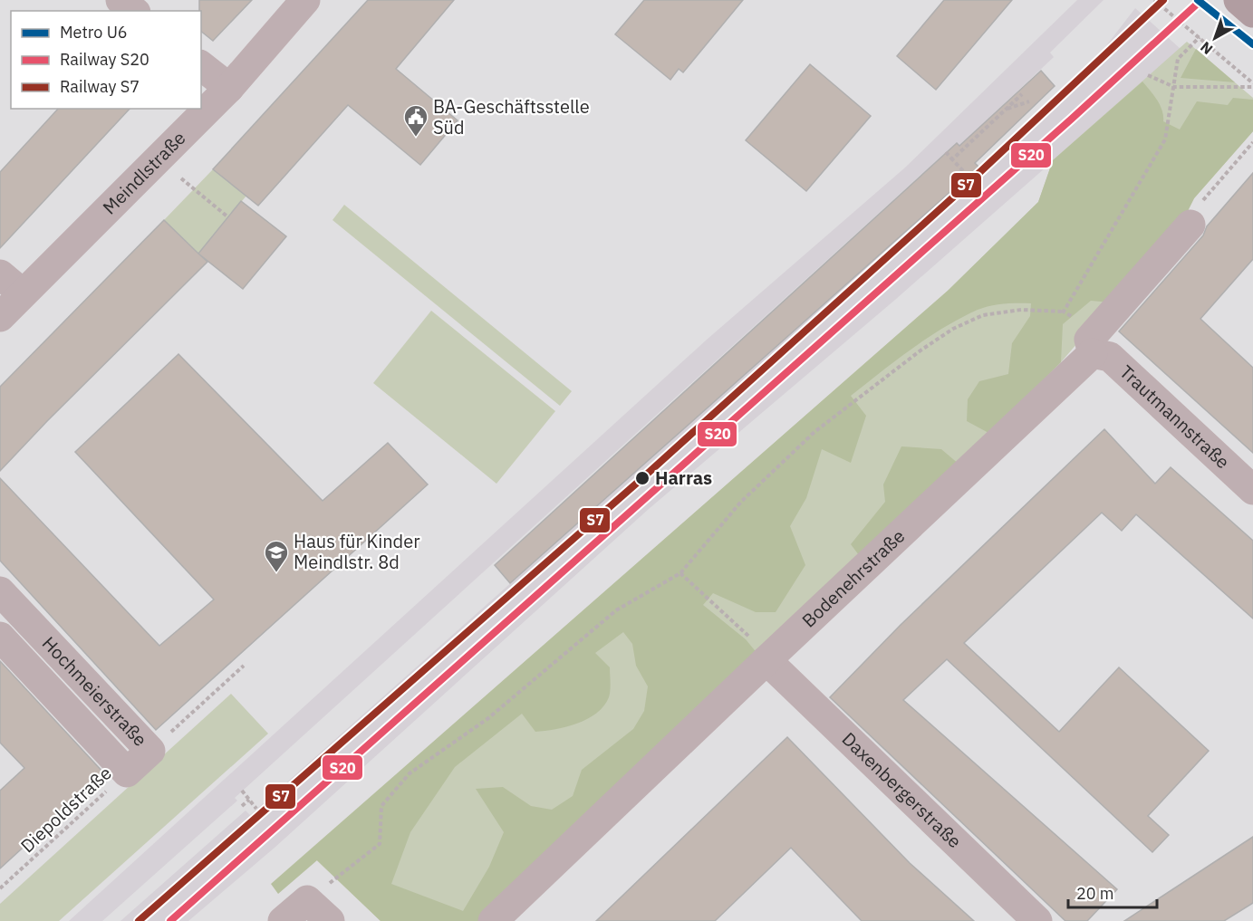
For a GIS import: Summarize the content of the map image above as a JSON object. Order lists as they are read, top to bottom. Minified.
{"streets":{"street":["Meindlstraße","Trautmannstraße","Bodenehrstraße","Hochmeierstraße","Daxenbergerstraße"],"path":["Diepoldstraße"]},"crossings":[["Trautmannstraße","Bodenehrstraße"],["Bodenehrstraße","Daxenbergerstraße"],["Hochmeierstraße","Diepoldstraße"]],"places":{"public building":["BA-Geschäftsstelle Süd"],"other":["Harras"],"school or university":["Haus für Kinder Meindlstr. 8d"]},"lines":["metro line U6","rail line S20","rail line S7"],"legend":["Metro U6","Railway S20","Railway S7"],"scale_bar":"20 m","north":"bottom left"}
